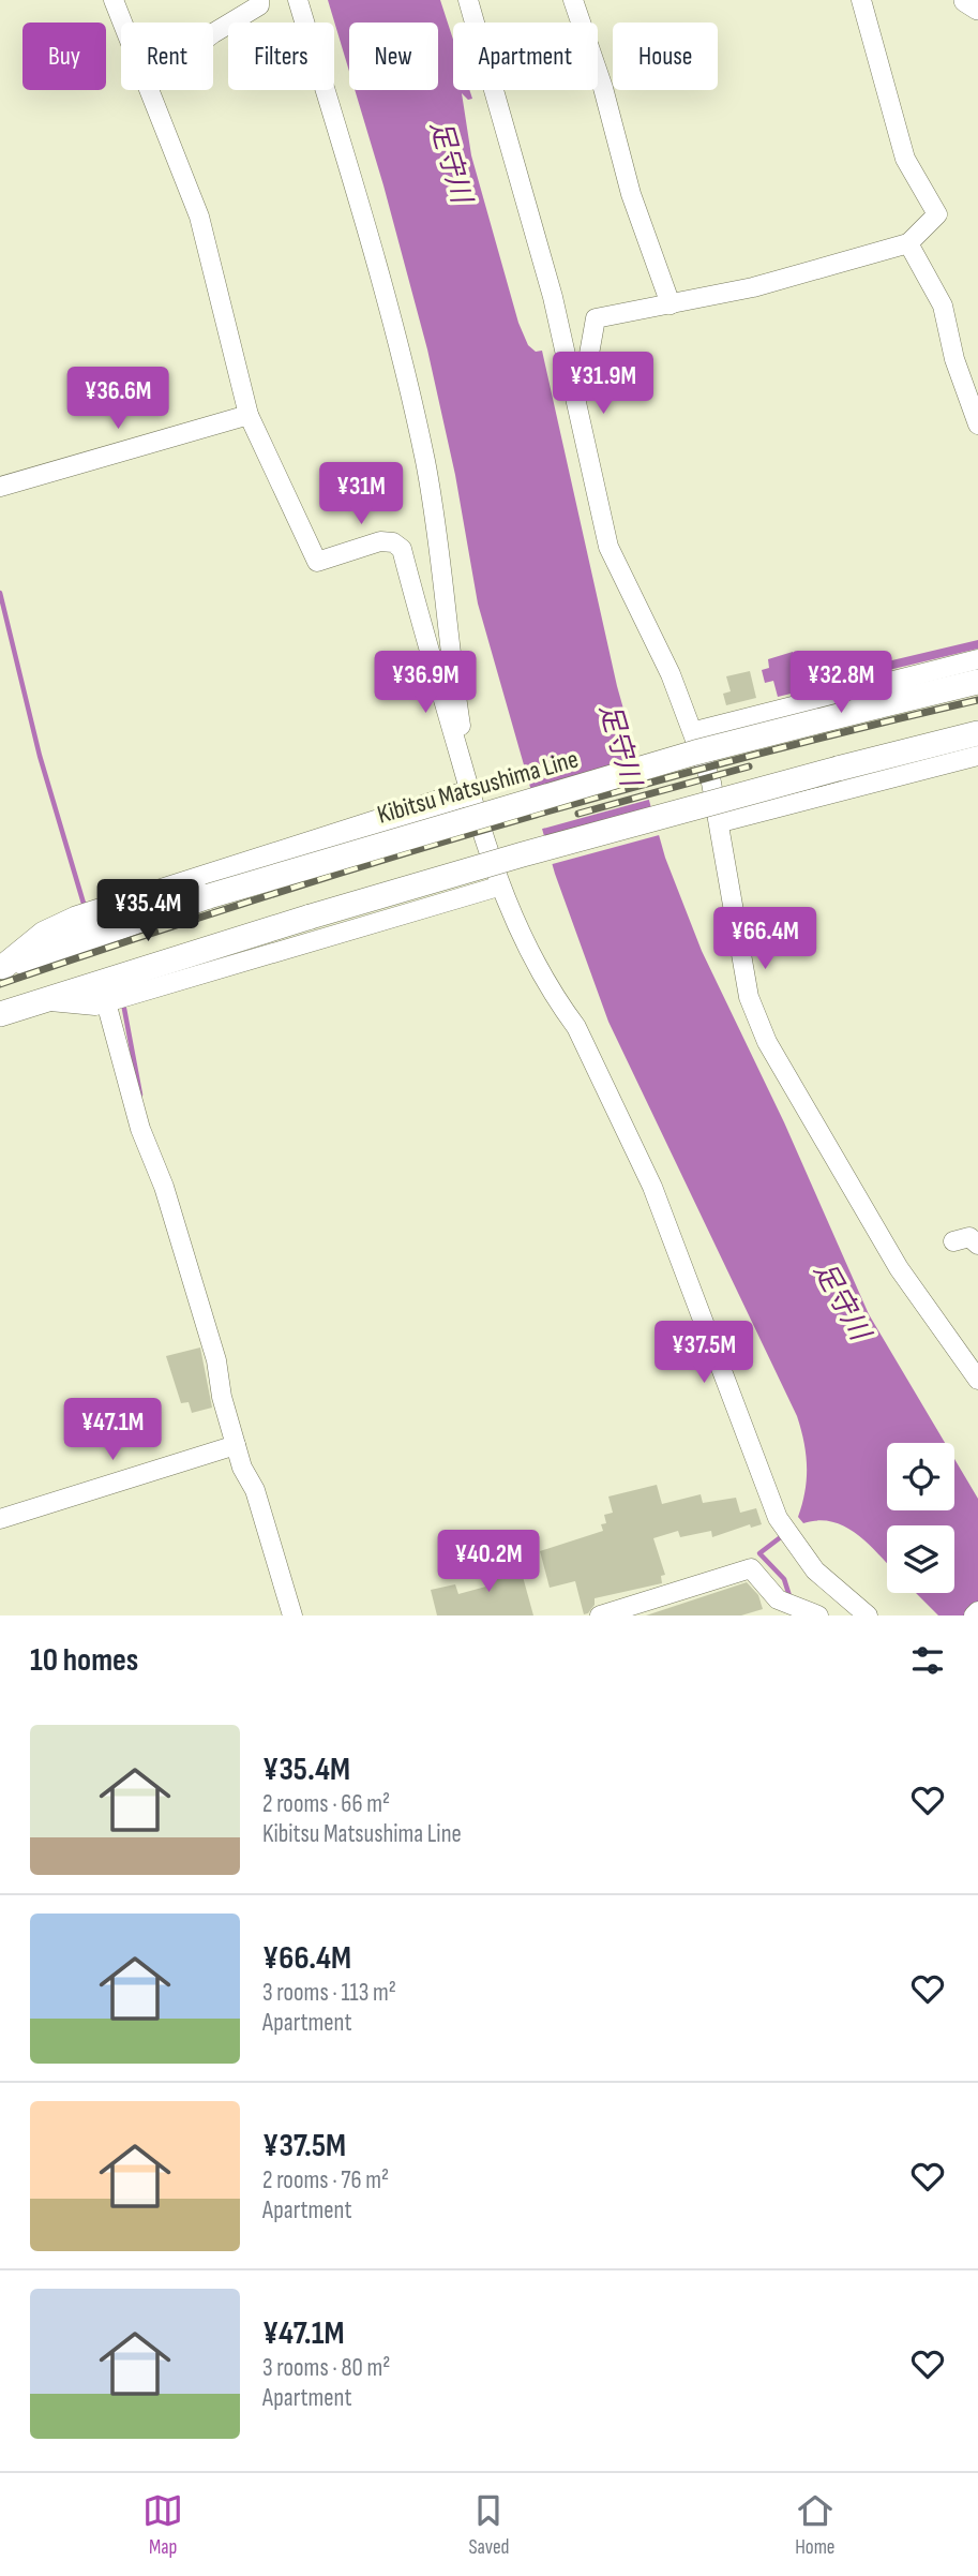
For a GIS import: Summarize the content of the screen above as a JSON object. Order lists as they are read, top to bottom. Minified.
{"streets":{"main road":["Kibitsu Matsushima Line"]},"water":["足守川"],"page":{"chip":["Buy","Rent","Filters","New","Apartment","House"],"price":["¥31.9M","¥36.6M","¥31M","¥36.9M","¥32.8M","¥35.4M","¥66.4M","¥37.5M","¥47.1M","¥40.2M"],"heading":"10 homes","list":[{"name":"¥35.4M","note":"2 rooms · 66 m² · Kibitsu Matsushima Line"},{"name":"¥66.4M","note":"3 rooms · 113 m² · Apartment"},{"name":"¥37.5M","note":"2 rooms · 76 m² · Apartment"},{"name":"¥47.1M","note":"3 rooms · 80 m² · Apartment"}],"tabs":["Map","Saved","Home"]}}
